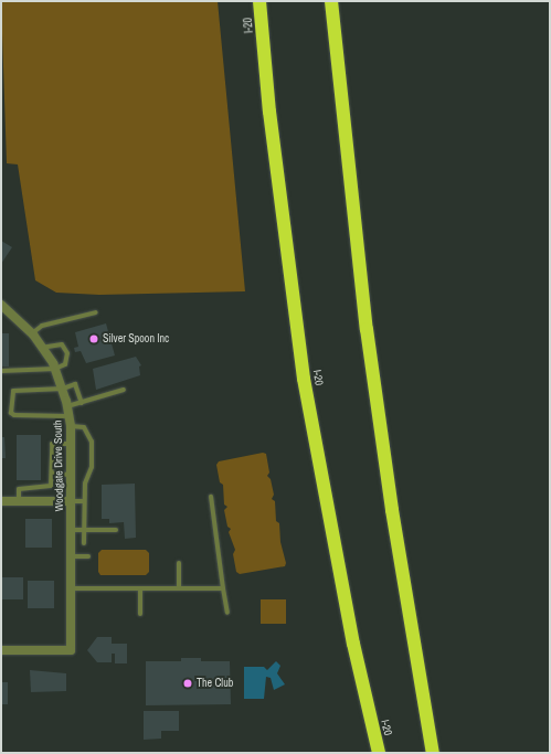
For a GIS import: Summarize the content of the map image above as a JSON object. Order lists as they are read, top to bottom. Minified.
{"streets":{"highway":["I-20"],"street":["Woodgate Drive South"]},"places":["Silver Spoon Inc","The Club"]}
